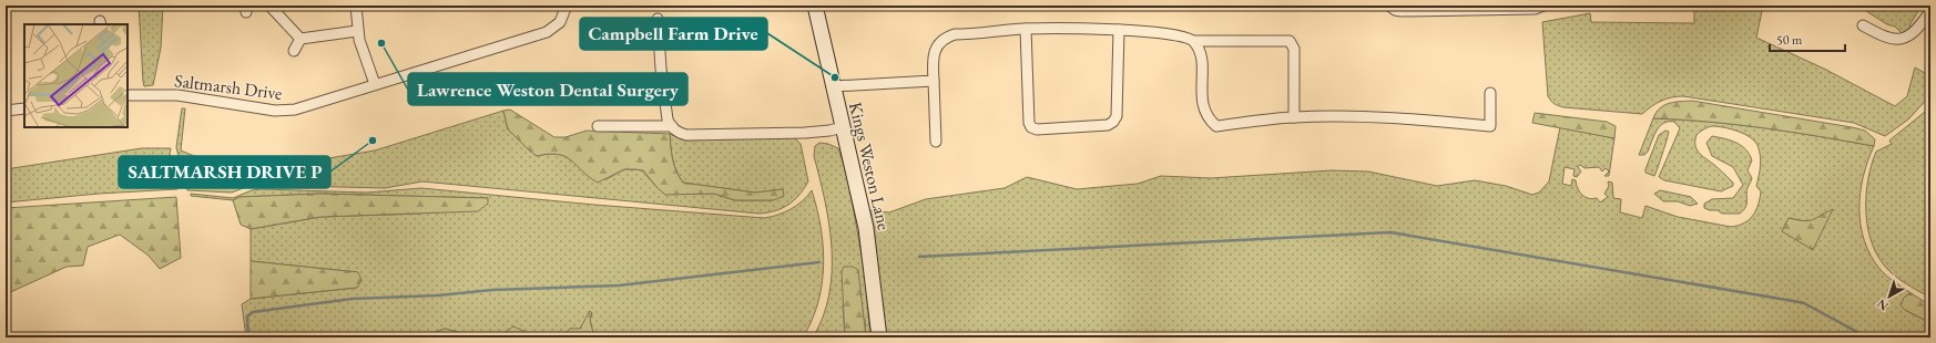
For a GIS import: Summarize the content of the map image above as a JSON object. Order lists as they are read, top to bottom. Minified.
{"streets":{"street":["Saltmarsh Drive","Kings Weston Lane"]},"places":["Lawrence Weston Dental Surgery","Campbell Farm Drive","SALTMARSH DRIVE P"],"scale_bar":"50 m","north":"bottom left"}
